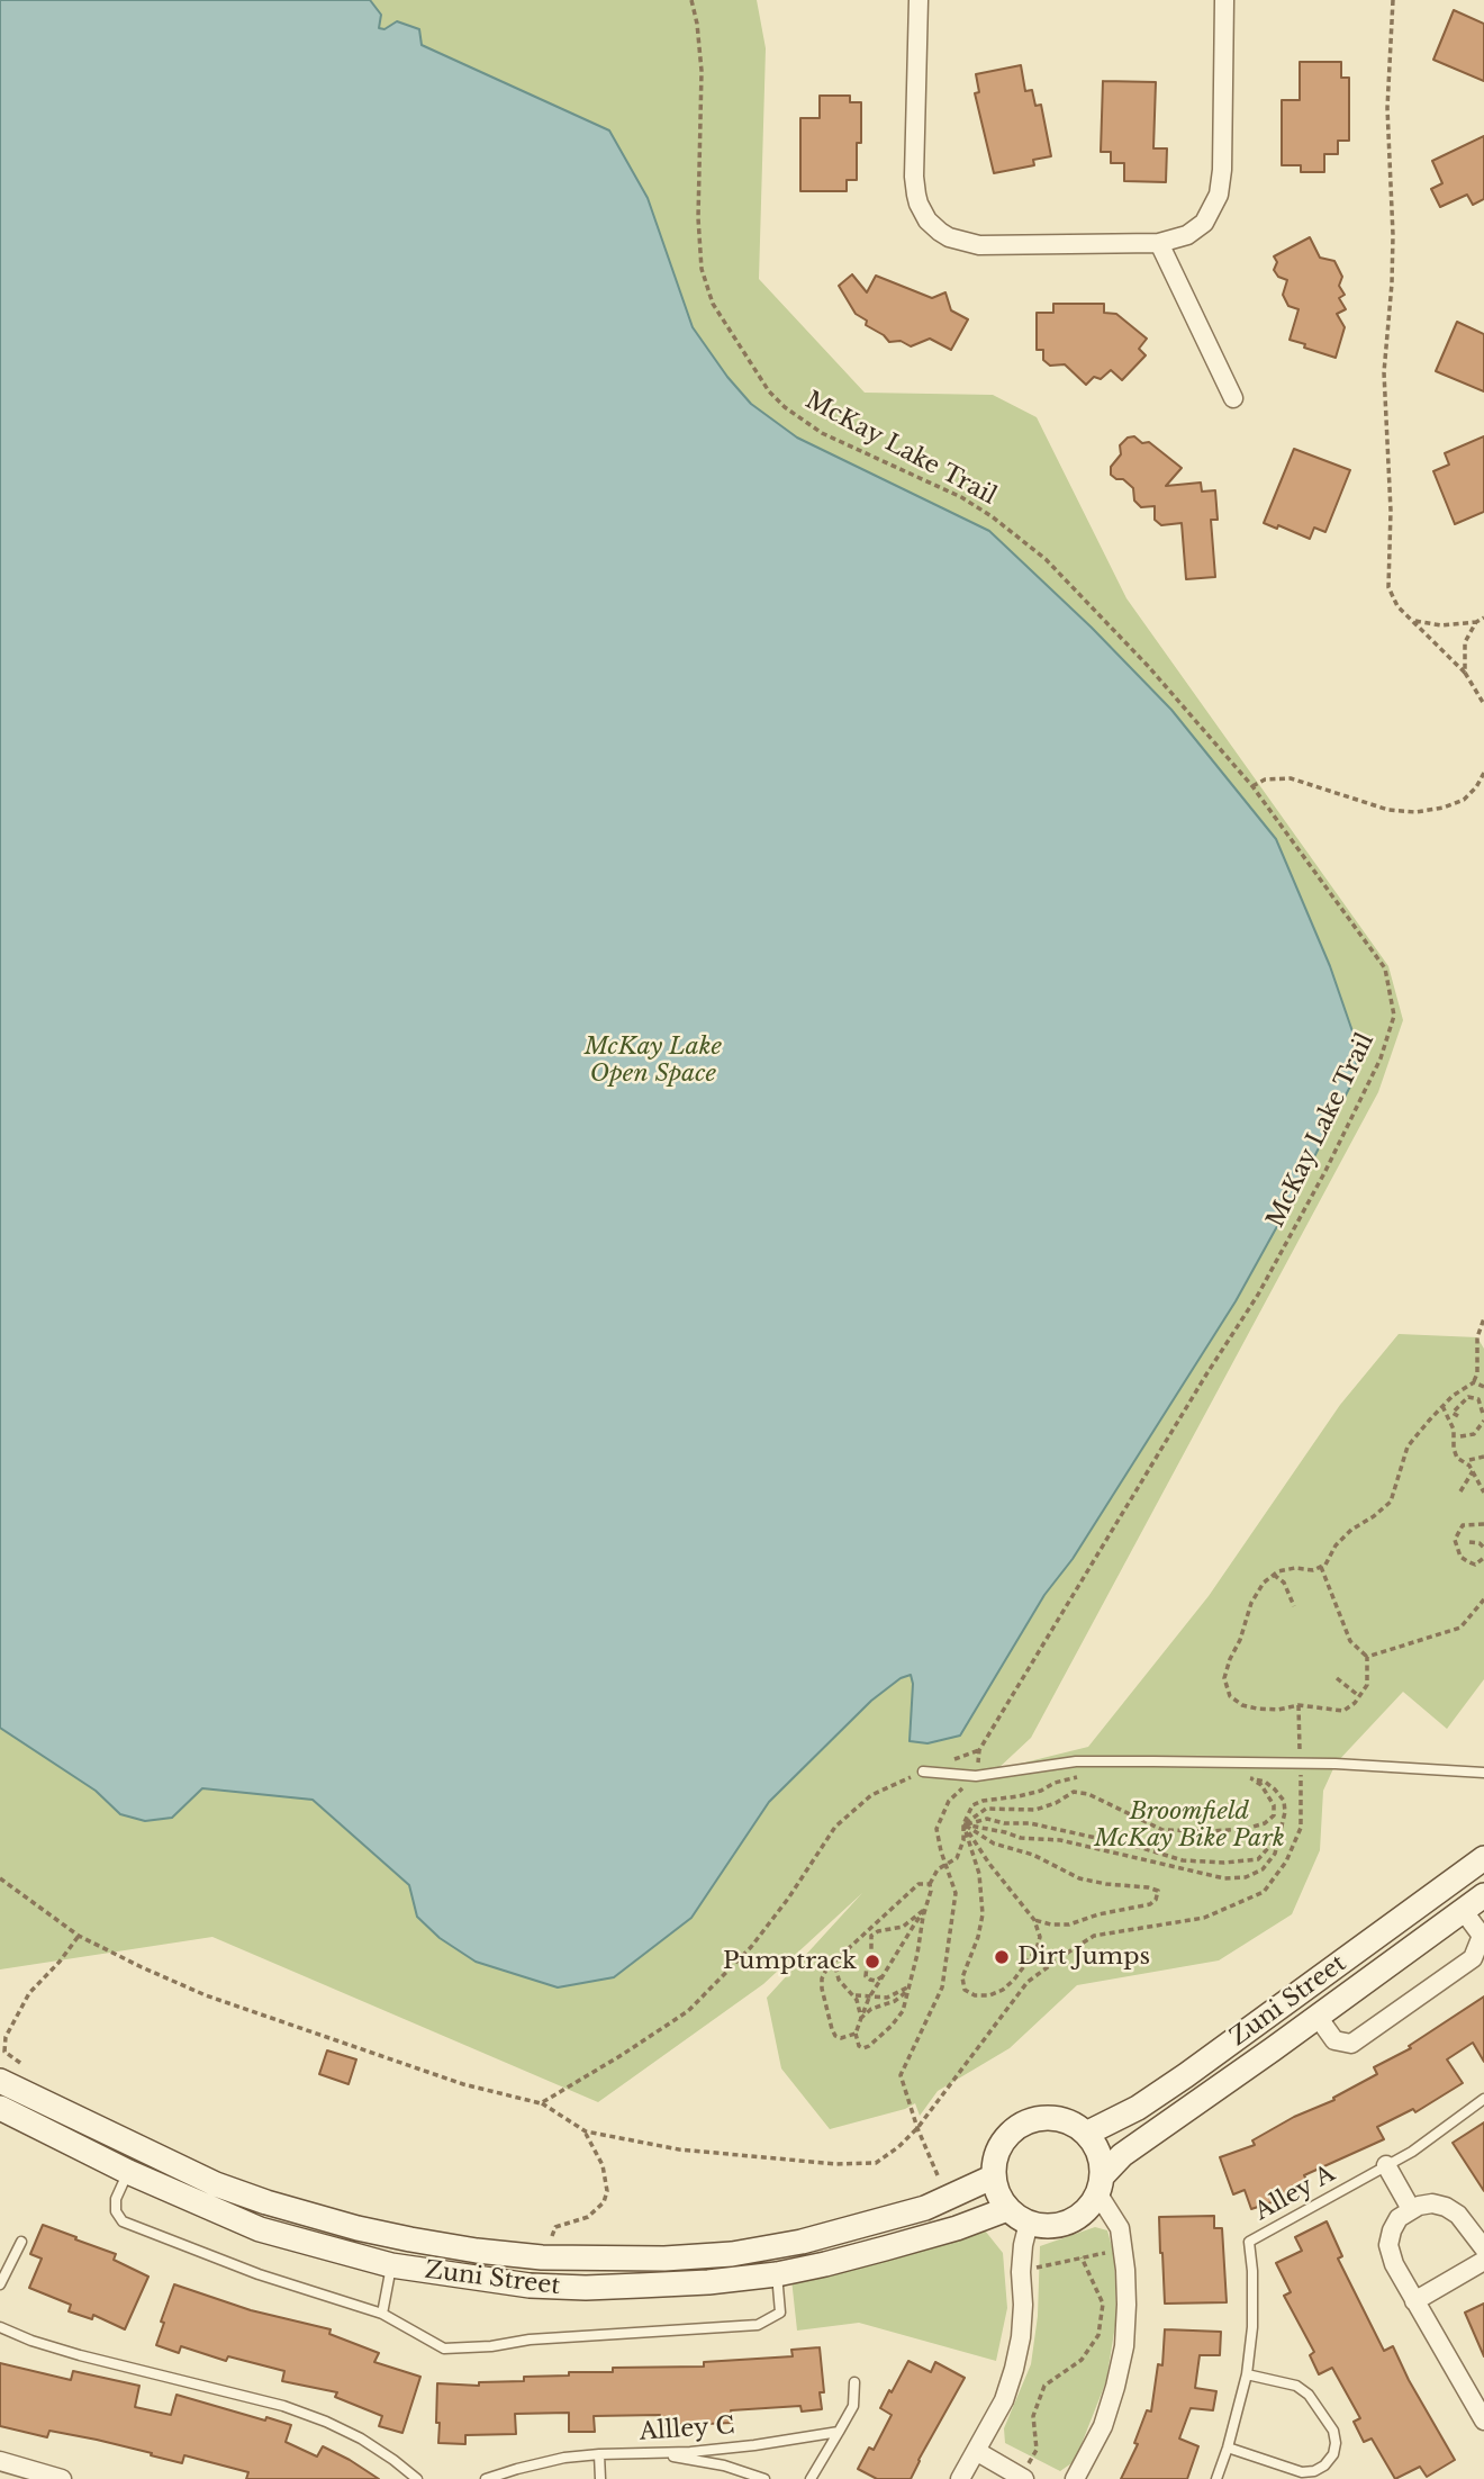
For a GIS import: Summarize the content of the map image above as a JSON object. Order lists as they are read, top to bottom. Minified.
{"streets":{"main road":["Zuni Street"],"lane":["Alley A","Allley C"],"path":["McKay Lake Trail"]},"parks":["McKay Lake Open Space","Broomfield McKay Bike Park"],"places":["Dirt Jumps","Pumptrack"]}
